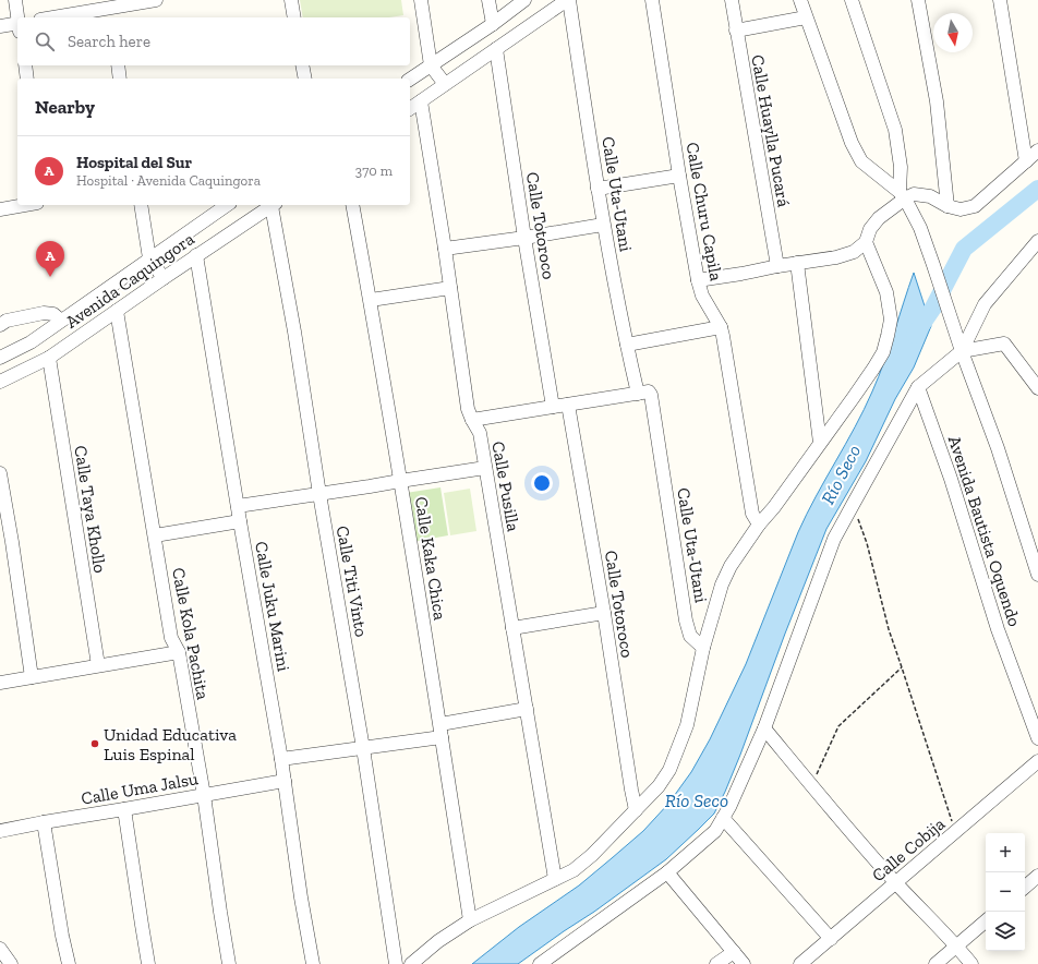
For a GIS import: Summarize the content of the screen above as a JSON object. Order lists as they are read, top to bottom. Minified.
{"streets":{"street":["Calle Huaylla Pucará","Calle Uta-Utani","Calle Churu Capila","Calle Totoroco","Avenida Caquingora","Calle Pusilla","Calle Taya Khollo","Avenida Bautista Oquendo","Calle Kaka Chica","Calle Titi Vinto","Calle Juku Marini","Calle Kola Pachita","Calle Uma Jalsu","Calle Cobija"]},"crossings":[["Avenida Caquingora","Calle Taya Khollo"],["Avenida Caquingora","Calle Juku Marini"],["Avenida Caquingora","Calle Kola Pachita"],["Calle Juku Marini","Calle Uma Jalsu"],["Calle Kola Pachita","Calle Uma Jalsu"]],"water":["Río Seco"],"places":["Unidad Educativa Luis Espinal"],"north":"bottom","page":{"search":"Search here","heading":"Nearby","list":[{"mark":"A","name":"Hospital del Sur","note":"Hospital · Avenida Caquingora","value":"370 m"}],"pins":"A","map_buttons":["+","−"]}}
